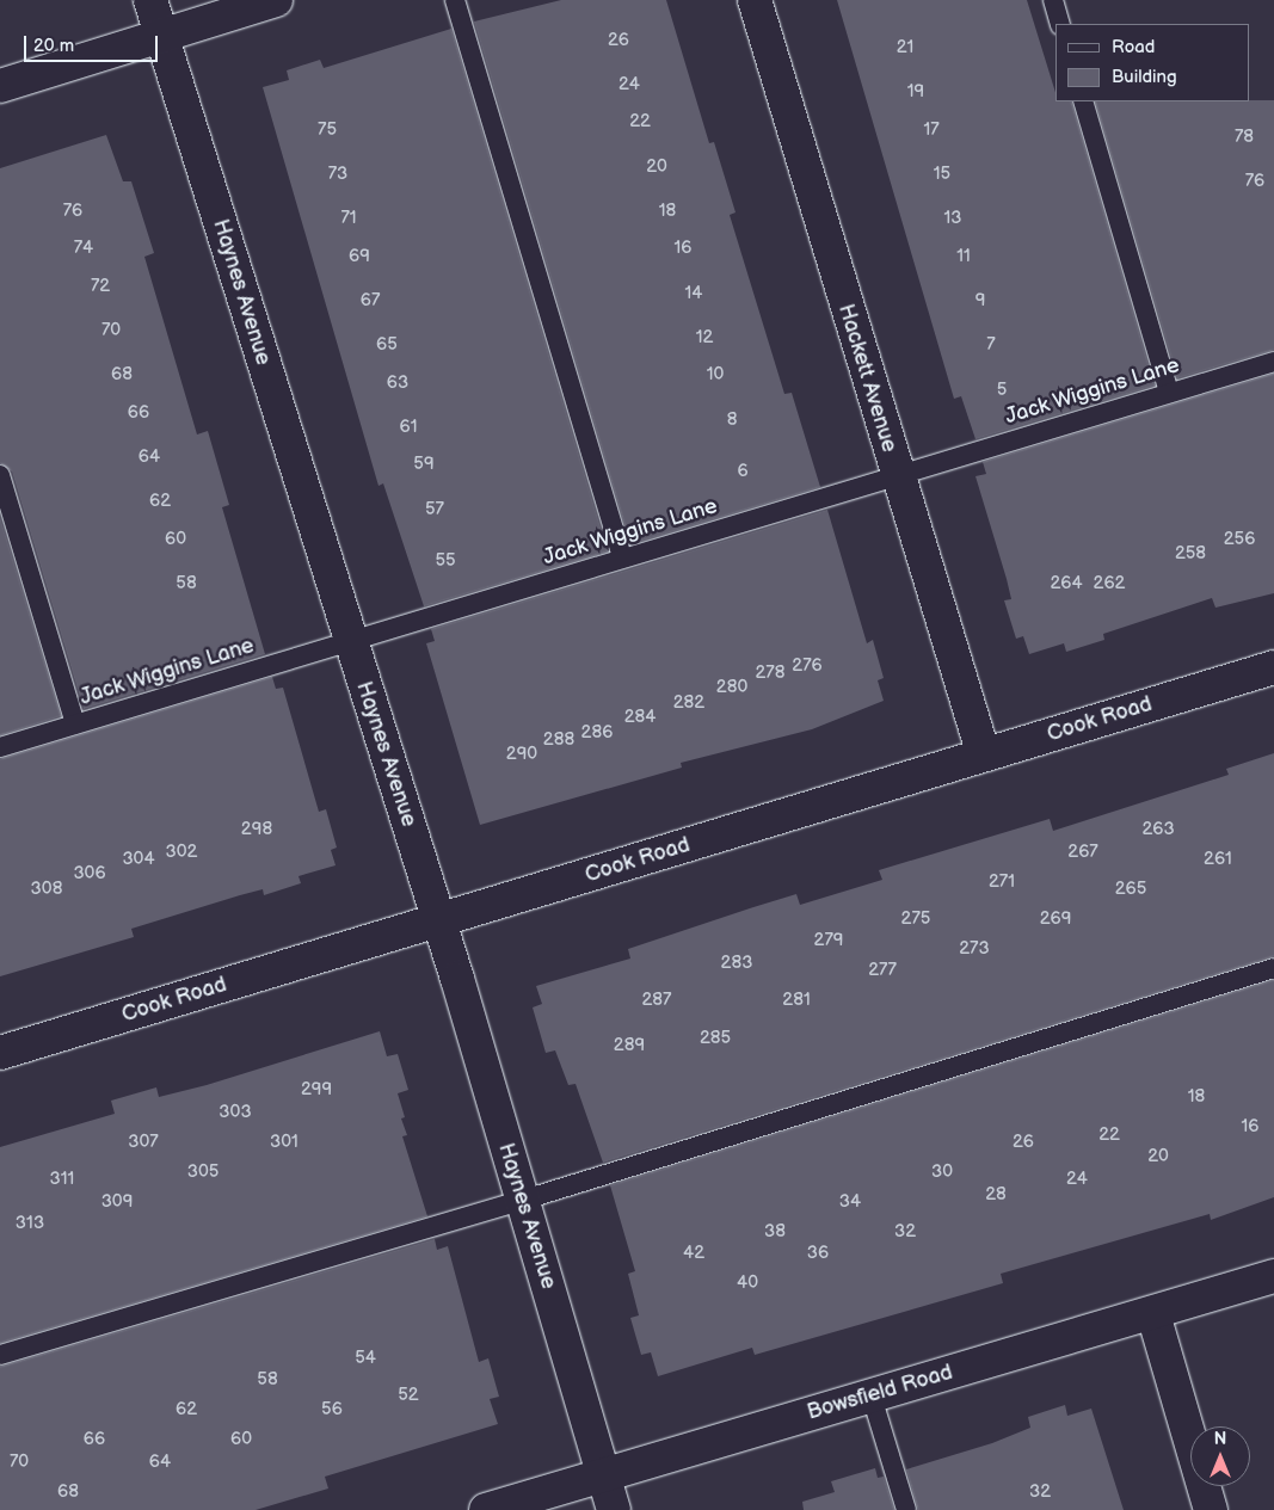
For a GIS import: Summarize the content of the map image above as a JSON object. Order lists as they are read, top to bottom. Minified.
{"streets":{"street":["Haynes Avenue","Hackett Avenue","Cook Road","Bowsfield Road"],"lane":["Jack Wiggins Lane"]},"crossings":[["Haynes Avenue","Jack Wiggins Lane"],["Haynes Avenue","Cook Road"],["Haynes Avenue","Bowsfield Road"],["Hackett Avenue","Jack Wiggins Lane"],["Hackett Avenue","Cook Road"]],"house_numbers":["26","21","24","19","22","75","17","78","20","73","15","76","76","18","71","13","74","16","69","11","72","14","67","9","70","12","65","7","68","10","63","5","66","8","61","64","59","6","62","57","60","256","258","55","58","264","262","276","278","280","282","284","286","288","290","298","263","302","267","304","261","306","271","308","265","275","269","279","273","283","277","287","281","285","289","299","18","303","16","22","307","301","26","20","305","30","311","24","28","309","34","313","38","32","42","36","40","54","58","52","62","56","66","60","70","64","68","32"],"legend":["Road","Building"],"scale_bar":"20 m","north":"top"}
